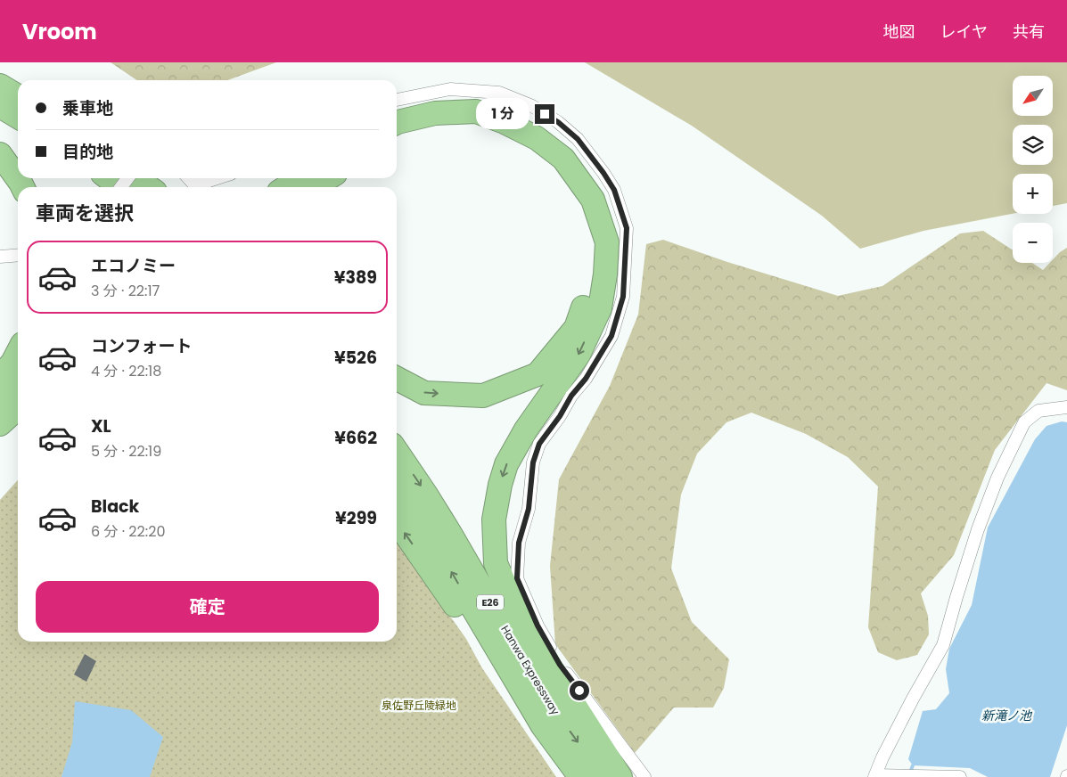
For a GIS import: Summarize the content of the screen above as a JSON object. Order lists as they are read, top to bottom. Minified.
{"streets":{"highway":["E26","Hanwa Expressway"]},"water":["新滝ノ池"],"parks":["泉佐野丘陵緑地"],"north":"bottom left","page":{"header":"Vroom","nav":["地図","レイヤ","共有"],"map_buttons":["+","−"],"banner":["乗車地","目的地"],"bubble":"1 分","heading":"車両を選択","list":[{"name":"エコノミー","note":"3 分 · 22:17","value":"¥389"},{"name":"コンフォート","note":"4 分 · 22:18","value":"¥526"},{"name":"XL","note":"5 分 · 22:19","value":"¥662"},{"name":"Black","note":"6 分 · 22:20","value":"¥299"}],"buttons":"確定"}}
